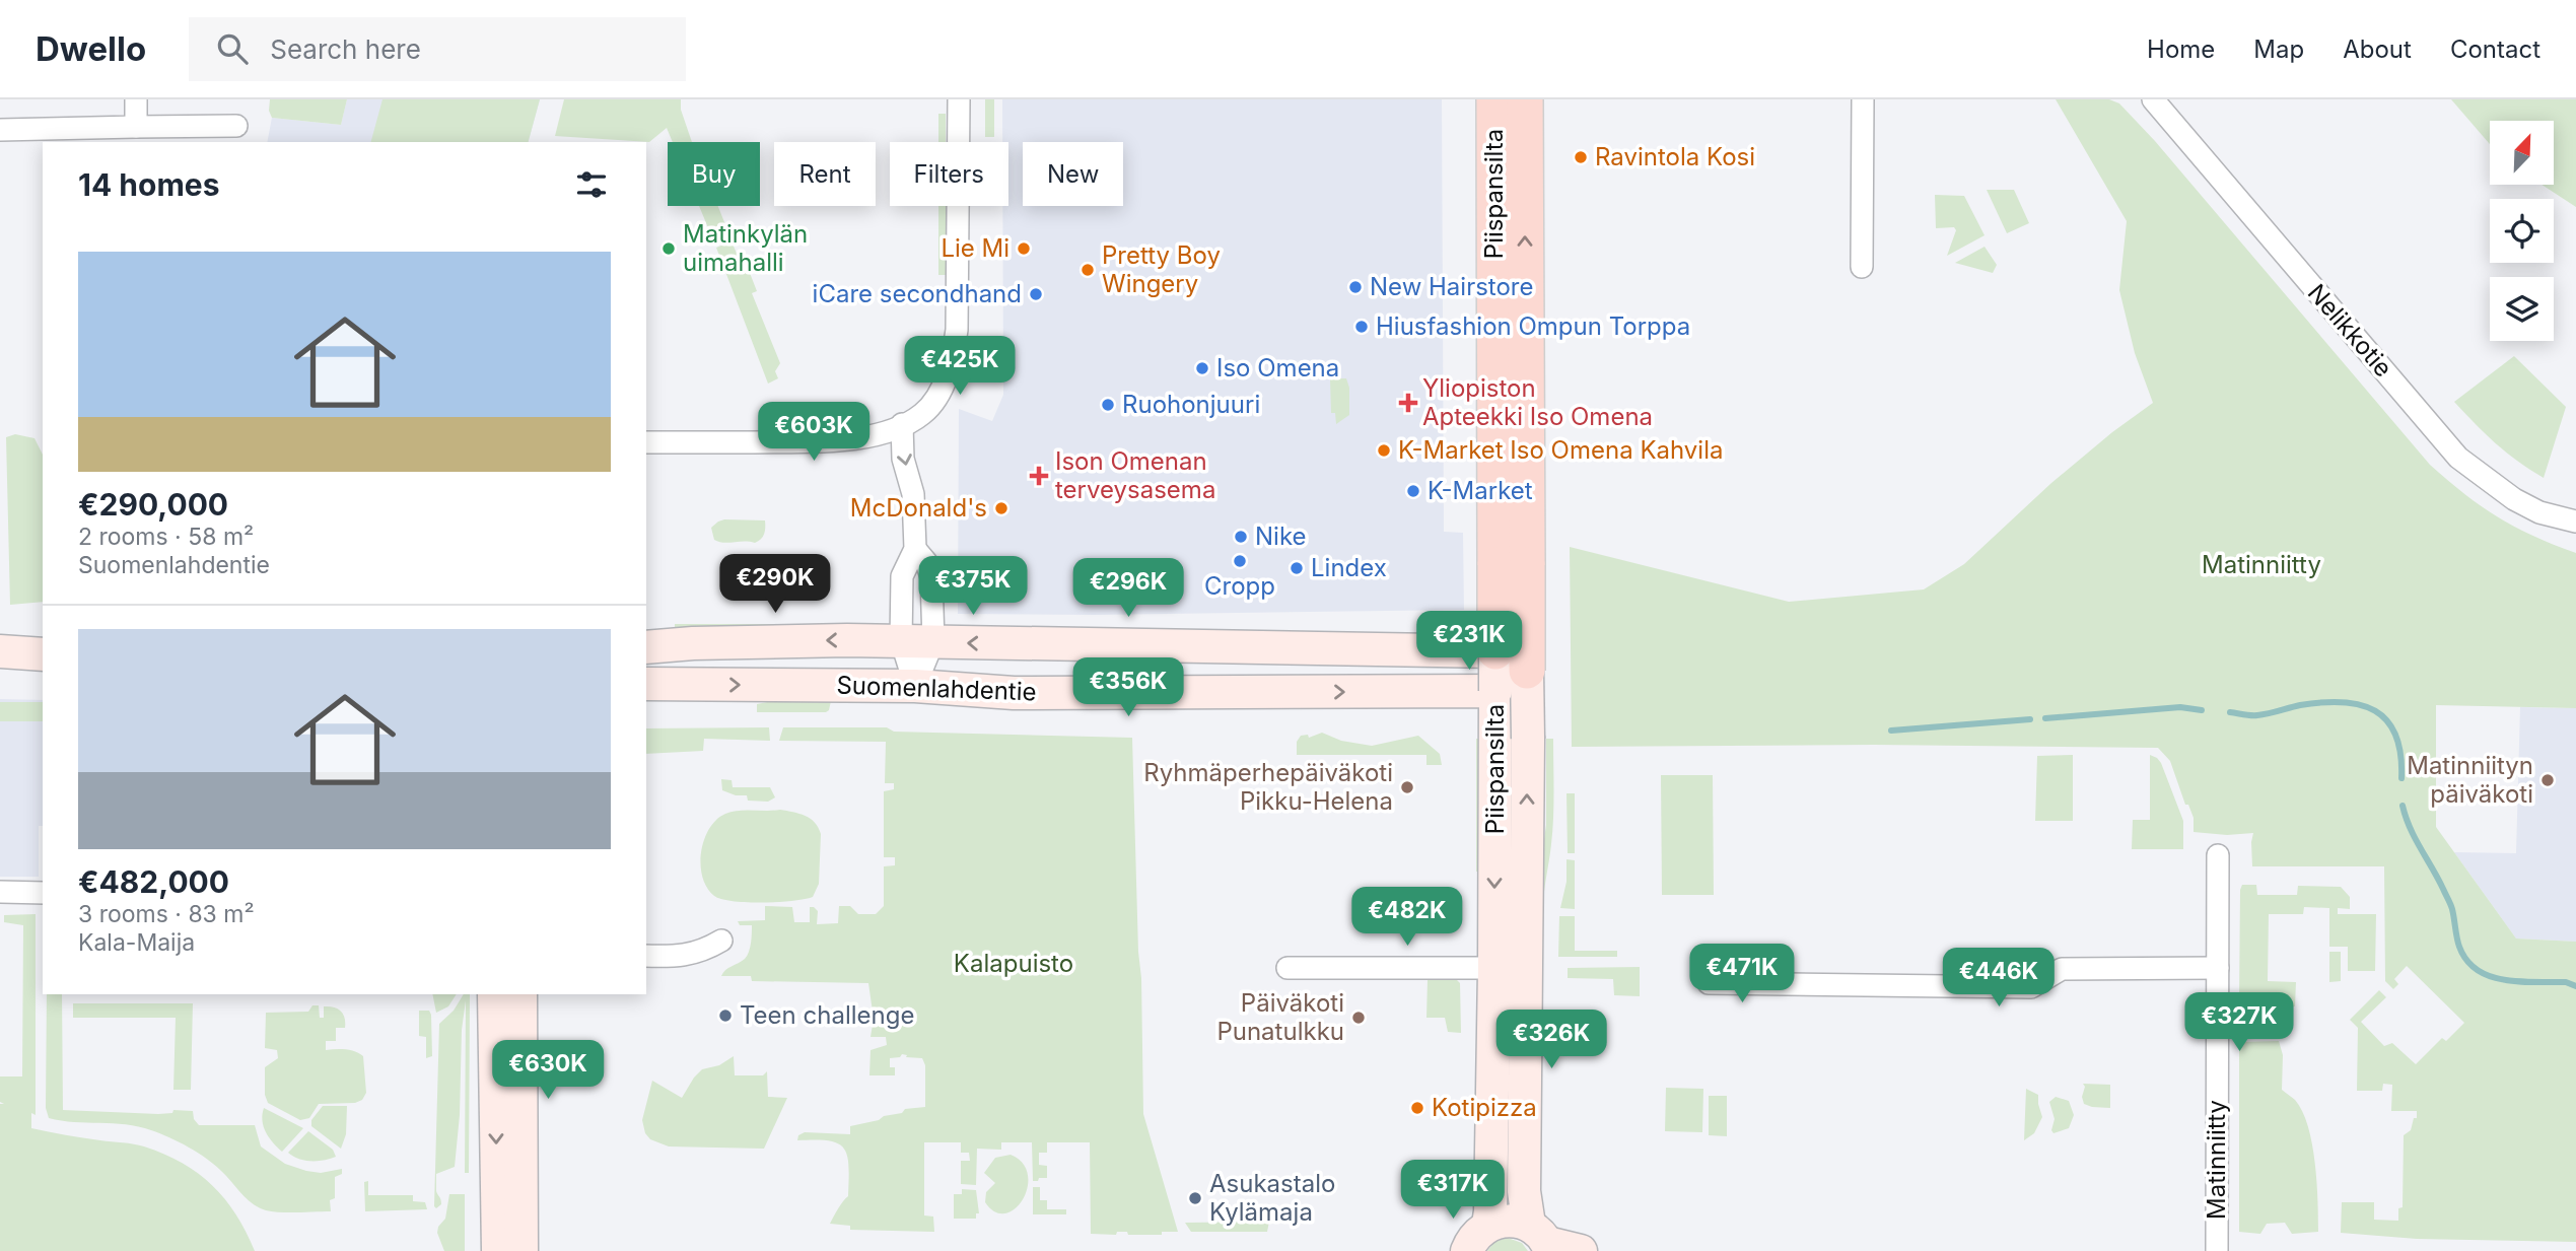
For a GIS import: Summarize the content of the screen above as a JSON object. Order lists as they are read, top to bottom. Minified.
{"streets":{"main road":["Piispansilta","Suomenlahdentie"],"street":["Nelikkotie","Matinniitty"]},"crossings":[["Piispansilta","Suomenlahdentie"]],"parks":["Matinniitty","Kalapuisto"],"places":{"other":["Ravintola Kosi","Matinkylän uimahalli","Lie Mi","Pretty Boy Wingery","New Hairstore","iCare secondhand","Hiusfashion Ompun Torppa","Iso Omena","Ruohonjuuri","K-Market Iso Omena Kahvila","K-Market","McDonald's","Nike","Cropp","Lindex","Matinniityn päiväkoti","Ryhmäperhepäiväkoti Pikku-Helena","Teen challenge","Päiväkoti Punatulkku","Kotipizza","Asukastalo Kylämaja"],"health":["Yliopiston Apteekki Iso Omena","Ison Omenan terveysasema"]},"north":"top right","page":{"header":"Dwello","search":"Search here","nav":["Home","Map","About","Contact"],"chip":["Buy","Rent","Filters","New"],"heading":"14 homes","list":[{"name":"€290,000","note":"2 rooms · 58 m² · Suomenlahdentie"},{"name":"€482,000","note":"3 rooms · 83 m² · Kala-Maija"}],"price":["€425K","€603K","€290K","€375K","€296K","€231K","€356K","€482K","€471K","€446K","€327K","€326K","€630K","€317K"]}}
